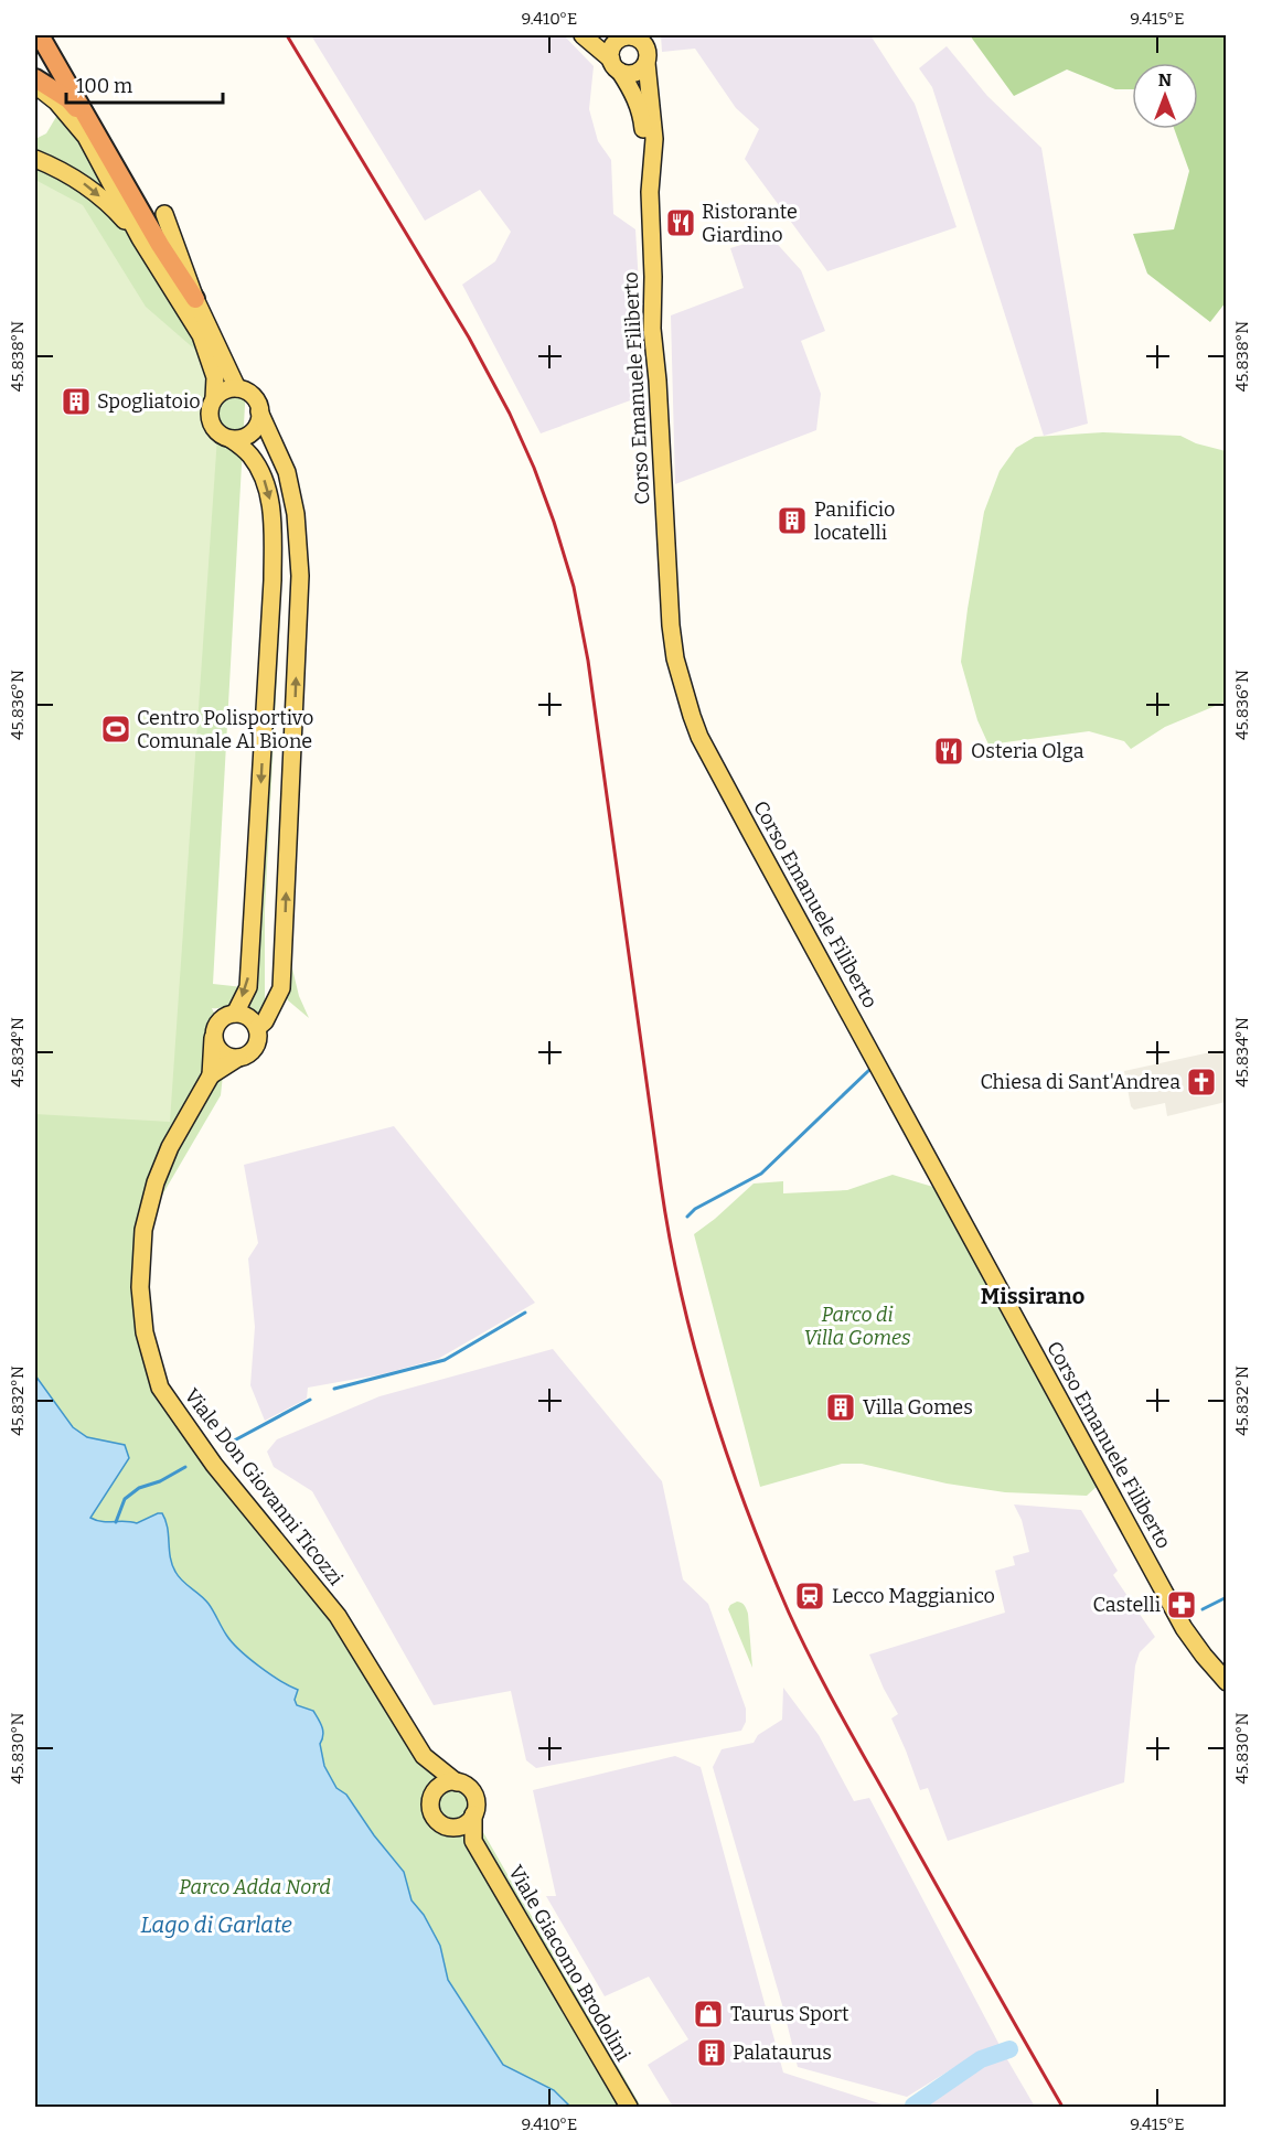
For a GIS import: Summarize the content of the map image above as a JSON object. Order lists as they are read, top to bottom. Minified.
{"streets":{"main road":["Corso Emanuele Filiberto","Viale Don Giovanni Ticozzi","Viale Giacomo Brodolini"]},"districts":["Missirano"],"water":["Lago di Garlate"],"parks":["Parco di Villa Gomes","Parco Adda Nord"],"places":{"restaurant":["Ristorante Giardino","Osteria Olga"],"building":["Spogliatoio","Panificio locatelli","Villa Gomes","Palataurus"],"sports":["Centro Polisportivo Comunale Al Bione"],"church":["Chiesa di Sant'Andrea"],"station":["Lecco Maggianico"],"pharmacy":["Castelli"],"shop":["Taurus Sport"]},"scale_bar":"100 m","north":"top","coordinates":["9.410°E","9.415°E","45.838°N","45.836°N","45.834°N","45.832°N","45.830°N"]}
